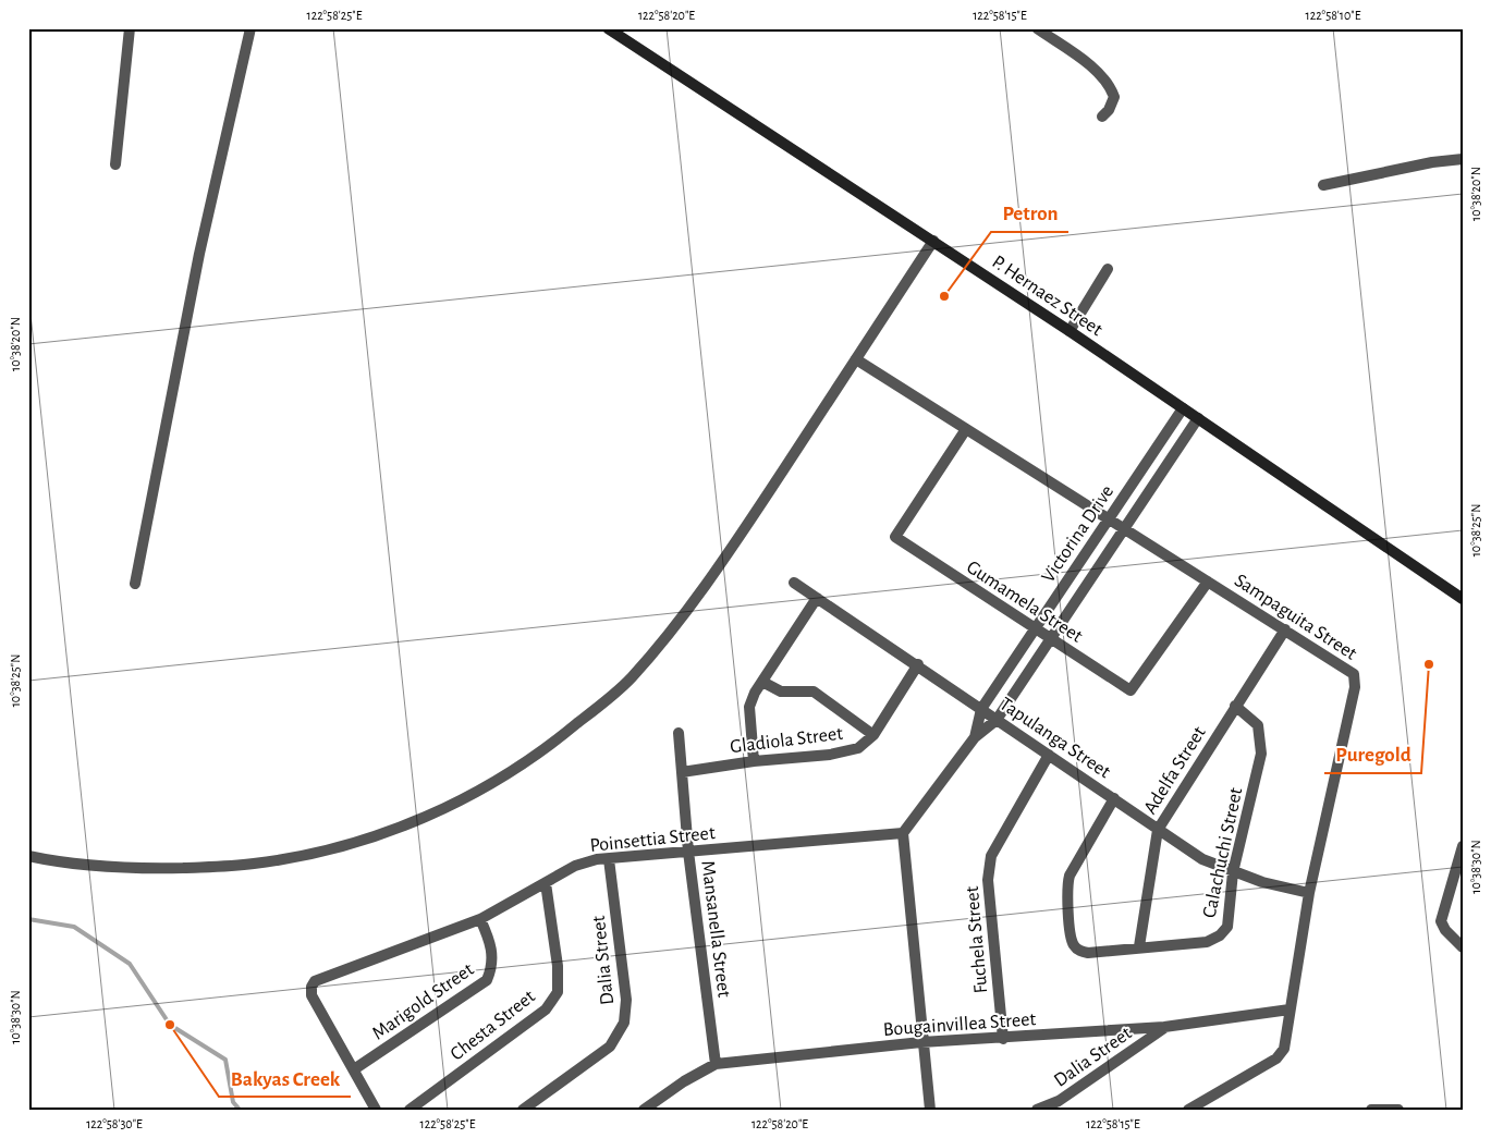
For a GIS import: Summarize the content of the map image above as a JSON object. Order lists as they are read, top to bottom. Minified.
{"streets":{"main road":["P. Hernaez Street"],"street":["Victorina Drive","Gumamela Street","Sampaguita Street","Tapulanga Street","Gladiola Street","Adelfa Street","Poinsettia Street","Calachuchi Street","Mansanella Street","Fuchela Street","Dalia Street","Marigold Street","Bougainvillea Street","Chesta Street"]},"crossings":[["P. Hernaez Street","Victorina Drive"],["Victorina Drive","Gumamela Street"],["Victorina Drive","Sampaguita Street"],["Victorina Drive","Tapulanga Street"],["Victorina Drive","Poinsettia Street"],["Gumamela Street","Sampaguita Street"],["Sampaguita Street","Tapulanga Street"],["Sampaguita Street","Adelfa Street"],["Sampaguita Street","Bougainvillea Street"],["Tapulanga Street","Gladiola Street"],["Tapulanga Street","Adelfa Street"],["Tapulanga Street","Calachuchi Street"],["Tapulanga Street","Fuchela Street"],["Gladiola Street","Mansanella Street"],["Adelfa Street","Calachuchi Street"],["Poinsettia Street","Mansanella Street"],["Poinsettia Street","Dalia Street"],["Poinsettia Street","Marigold Street"],["Poinsettia Street","Chesta Street"],["Mansanella Street","Bougainvillea Street"],["Fuchela Street","Bougainvillea Street"],["Dalia Street","Bougainvillea Street"]],"places":["Petron","Puregold","Bakyas Creek"],"coordinates":["122°58'25\"E","122°58'20\"E","122°58'15\"E","122°58'10\"E","10°38'20\"N","10°38'25\"N","10°38'30\"N","122°58'30\"E"]}
